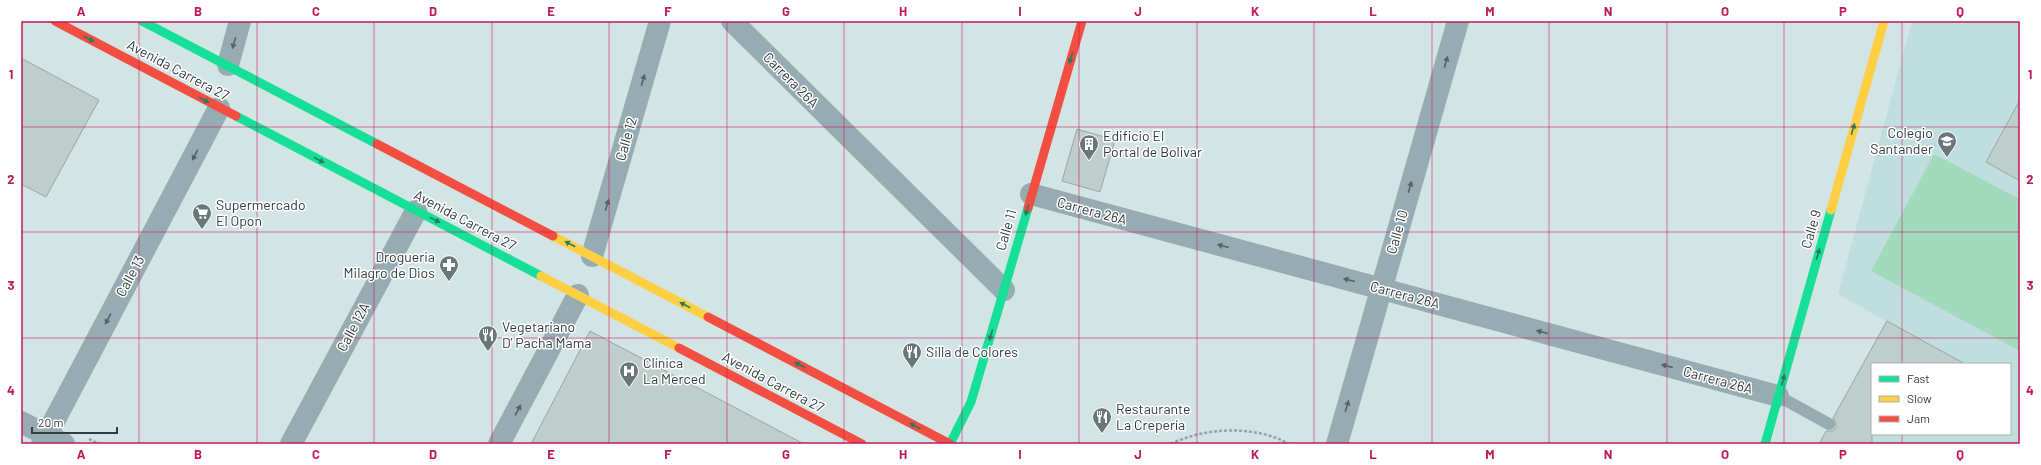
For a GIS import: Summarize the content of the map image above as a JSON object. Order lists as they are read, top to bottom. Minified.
{"streets":{"main road":["Avenida Carrera 27","Calle 9","Calle 11"],"street":["Carrera 26A","Calle 12","Calle 10","Calle 13","Calle 12A"]},"crossings":[["Avenida Carrera 27","Calle 12"],["Avenida Carrera 27","Calle 11"],["Avenida Carrera 27","Calle 13"],["Avenida Carrera 27","Calle 12A"],["Carrera 26A","Calle 9"],["Carrera 26A","Calle 11"],["Carrera 26A","Calle 10"]],"one_way":["Carrera 26A","Calle 12","Calle 9","Calle 11","Calle 10","Calle 13"],"places":{"school or university":["Colegio Santander"],"building":["Edificio El Portal de Bolivar"],"supermarket":["Supermercado El Opon"],"pharmacy":["Drogueria Milagro de Dios"],"restaurant":["Vegetariano D' Pacha Mama","Silla de Colores","Restaurante La Crepería"],"hospital":["Clínica La Merced"]},"legend":["Fast","Slow","Jam"],"scale_bar":"20 m","grid":{"columns":["A","B","C","D","E","F","G","H","I","J","K","L","M","N","O","P","Q"],"rows":["1","2","3","4"]}}
